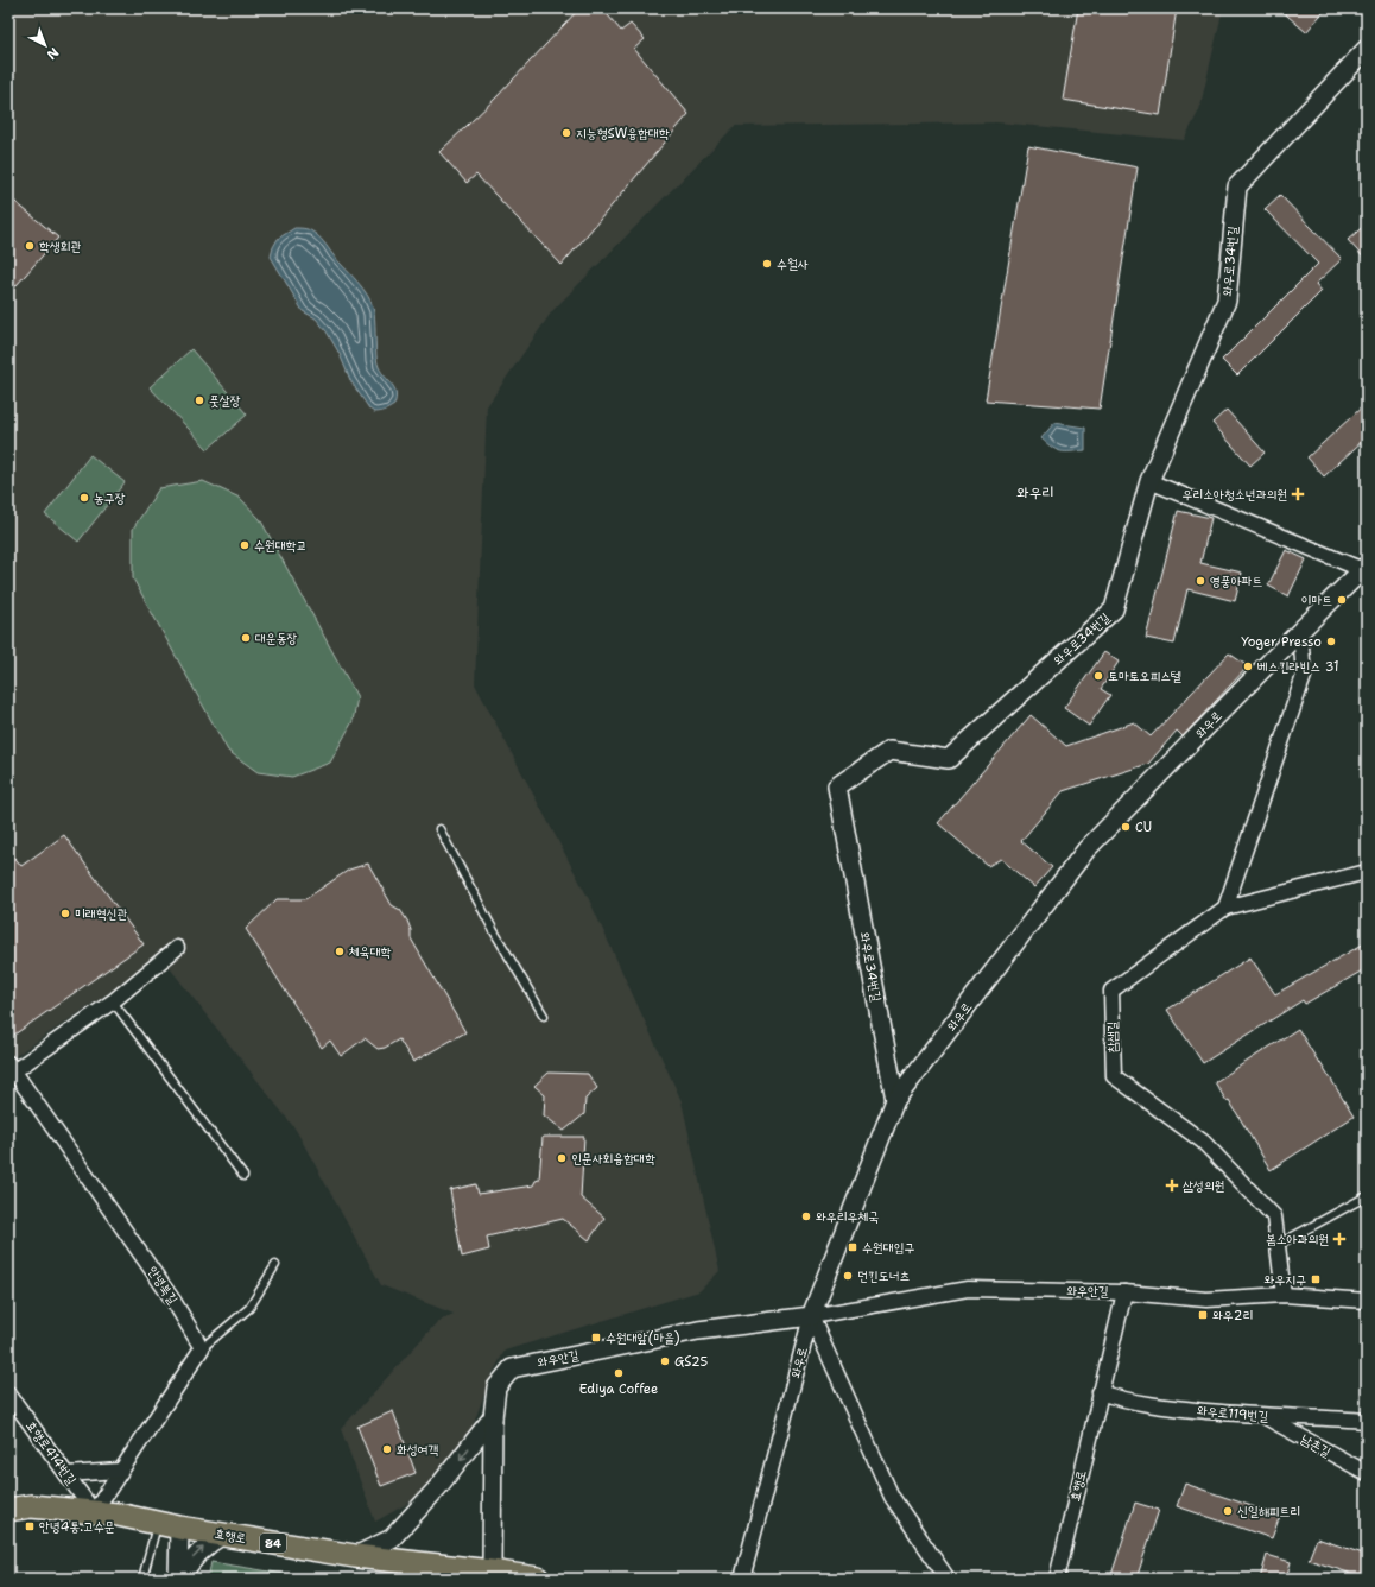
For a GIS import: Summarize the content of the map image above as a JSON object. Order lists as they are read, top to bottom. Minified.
{"streets":{"main road":["효행로","84"],"street":["와우로34번길","와우로","참샘길","안녕북길","와우안길","와우로119번길","남촌길","효행로414번길"]},"crossings":[["와우로34번길","와우로"],["와우로","와우안길"],["참샘길","와우안길"],["와우안길","효행로"],["와우로119번길","남촌길"],["와우로119번길","효행로"],["효행로414번길","효행로"]],"districts":["와우리"],"places":{"other":["지능형SW융합대학","학생회관","수월사","풋살장","농구장","수원대학교","영풍아파트","이마트","대운동장","Yoger Presso","베스킨라빈스 31","토마토오피스텔","CU","미래혁신관","체육대학","인문사회융합대학","와우리우체국","던킨도너츠","GS25","Ediya Coffee","화성여객","신일해피트리"],"health":["우리소아청소년과의원","삼성의원","봄소아과의원"],"transit":["수원대입구","와우지구","와우2리","수원대앞(마을)","안녕4통.고수문"]},"north":"bottom right"}
